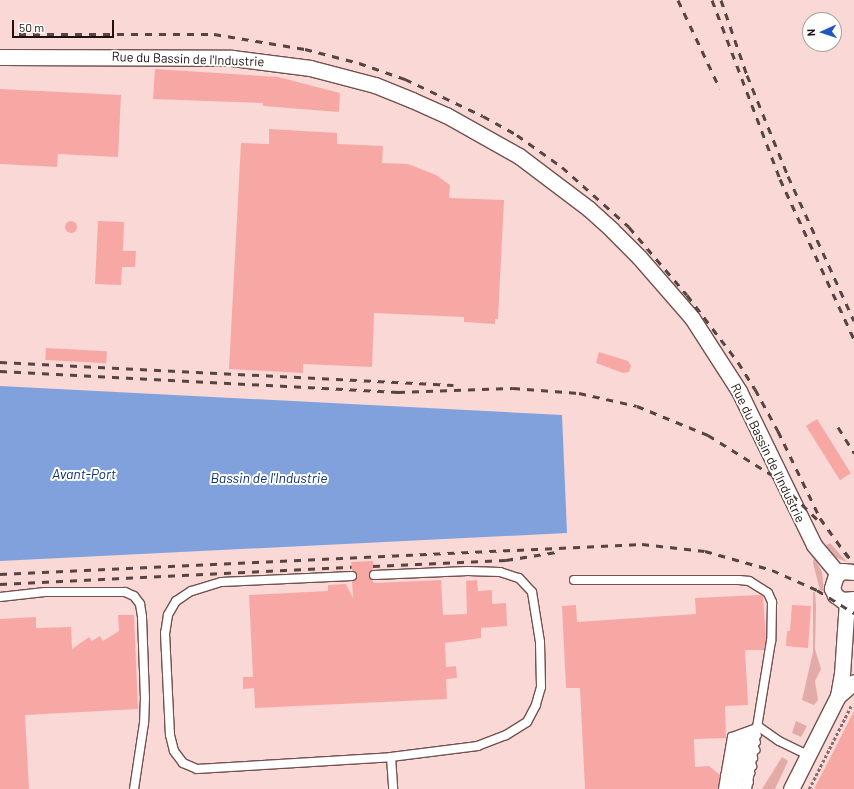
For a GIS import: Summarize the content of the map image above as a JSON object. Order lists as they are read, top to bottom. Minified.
{"streets":{"street":["Rue du Bassin de l'Industrie"]},"water":["Avant-Port","Bassin de l'Industrie"],"scale_bar":"50 m","north":"left"}
